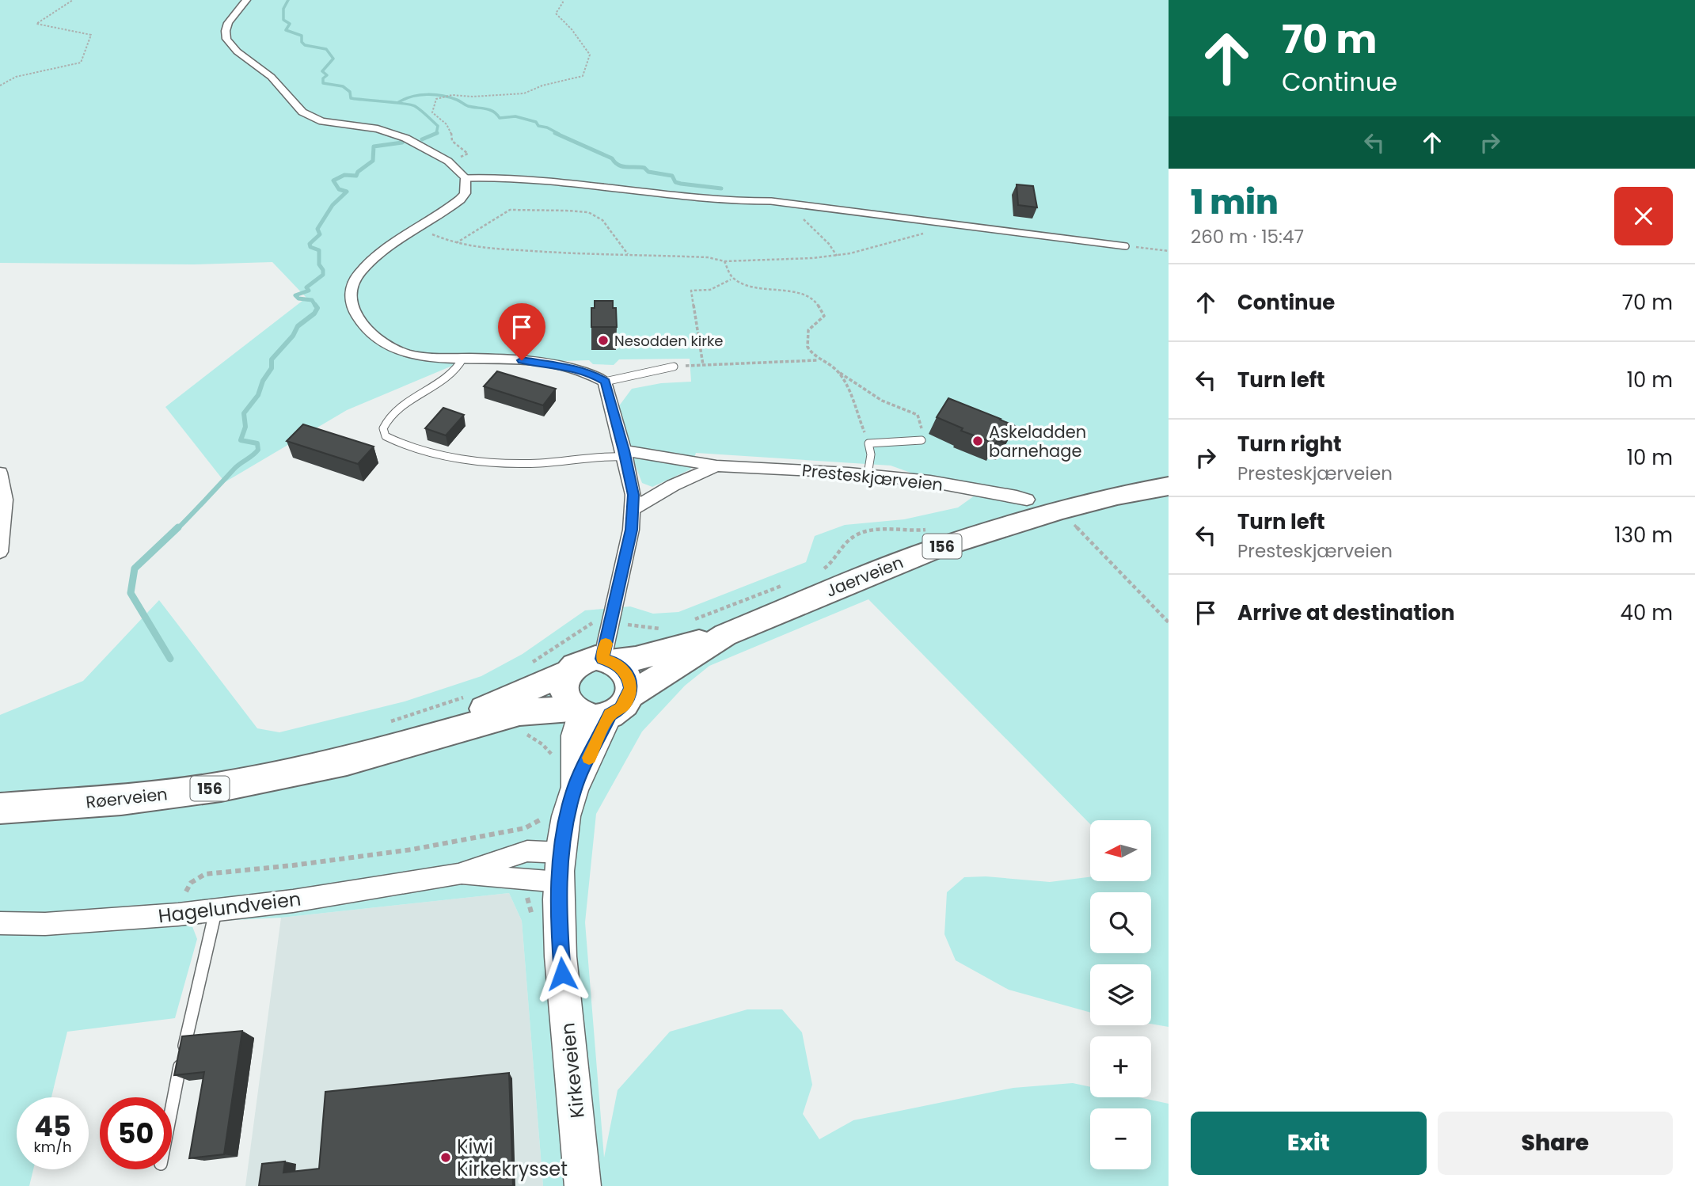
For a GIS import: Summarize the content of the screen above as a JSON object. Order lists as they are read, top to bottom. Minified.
{"streets":{"main road":["156","Jaerveien","Røerveien","Kirkeveien"],"street":["Presteskjærveien","Hagelundveien"]},"crossings":[["156","Jaerveien"],["156","Røerveien"],["156","Kirkeveien"],["Jaerveien","Røerveien"],["Jaerveien","Kirkeveien"],["Røerveien","Kirkeveien"],["Hagelundveien","Kirkeveien"]],"places":["Nesodden kirke","Askeladden barnehage","Kiwi Kirkekrysset"],"north":"left","page":{"turn":["70 m","Continue"],"heading":["1 min","260 m · 15:47"],"list":[{"name":"Continue","value":"70 m"},{"name":"Turn left","value":"10 m"},{"name":"Turn right","note":"Presteskjærveien","value":"10 m"},{"name":"Turn left","note":"Presteskjærveien","value":"130 m"},{"name":"Arrive at destination","value":"40 m"}],"map_buttons":["+","−"],"speed":"45 km/h","limit":"50","buttons":["Exit","Share"]}}
